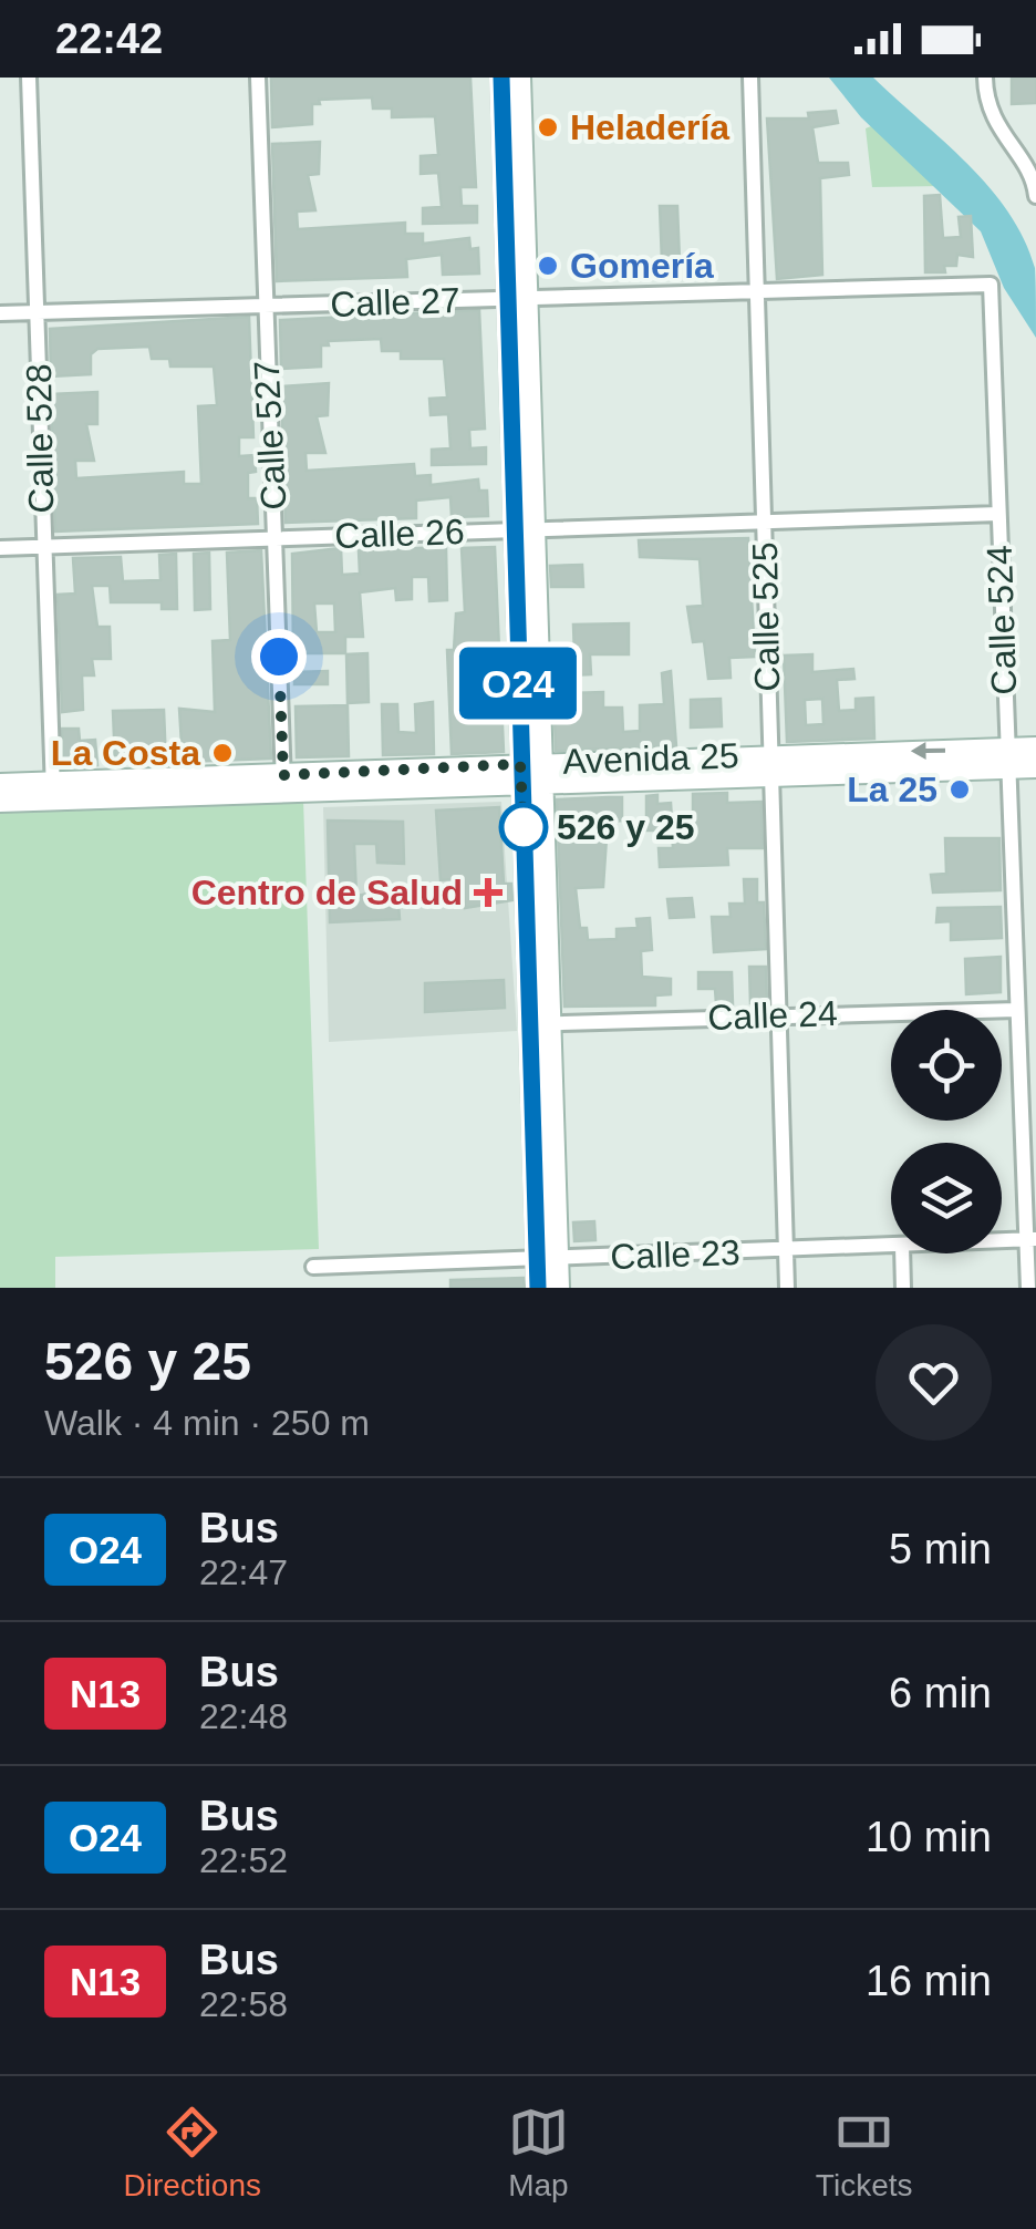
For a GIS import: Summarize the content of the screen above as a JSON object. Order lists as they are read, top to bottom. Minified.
{"streets":{"main road":["Avenida 25"],"street":["Calle 27","Calle 527","Calle 528","Calle 26","Calle 525","Calle 524","Calle 24","Calle 23"]},"crossings":[["Calle 27","Calle 527"],["Calle 27","Calle 528"],["Calle 27","Calle 525"],["Calle 27","Calle 524"],["Calle 527","Calle 26"],["Calle 527","Avenida 25"],["Calle 528","Calle 26"],["Calle 528","Avenida 25"],["Calle 26","Calle 525"],["Calle 26","Calle 524"],["Calle 525","Avenida 25"],["Calle 525","Calle 24"],["Calle 525","Calle 23"],["Calle 524","Avenida 25"],["Calle 524","Calle 24"],["Calle 524","Calle 23"]],"places":{"other":["Heladería","Gomería","La Costa","La 25","526 y 25"],"health":["Centro de Salud"]},"lines":["bus line O24"],"page":{"status":"22:42","on_map":"O24","heading":["526 y 25","Walk · 4 min · 250 m"],"list":[{"mark":"O24","name":"Bus","note":"22:47","value":"5 min"},{"mark":"N13","name":"Bus","note":"22:48","value":"6 min"},{"mark":"O24","name":"Bus","note":"22:52","value":"10 min"},{"mark":"N13","name":"Bus","note":"22:58","value":"16 min"}],"tabs":["Directions","Map","Tickets"]}}
